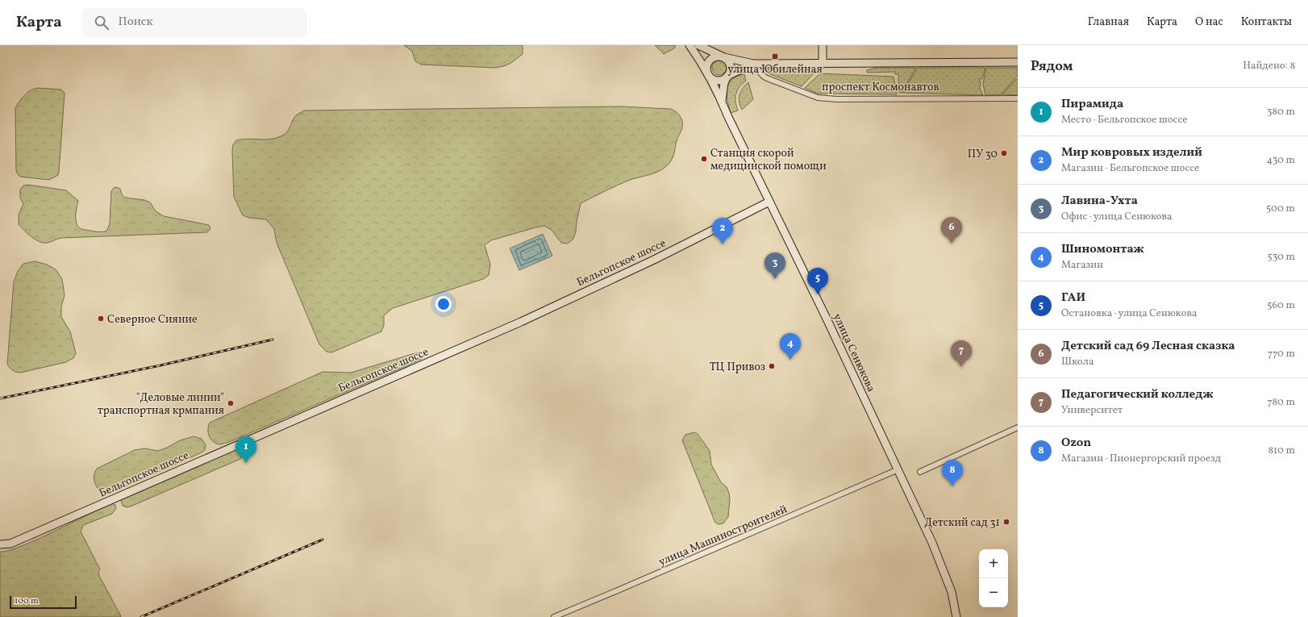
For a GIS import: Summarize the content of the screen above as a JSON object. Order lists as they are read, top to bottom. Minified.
{"streets":{"main road":["проспект Космонавтов","Бельгопское шоссе","улица Сенюкова"],"street":["улица Машиностроителей"]},"crossings":[["проспект Космонавтов","улица Сенюкова"],["Бельгопское шоссе","улица Сенюкова"],["улица Сенюкова","улица Машиностроителей"]],"places":{"transit":["улица Юбилейная"],"other":["ПУ 30","Станция скорой медицинской помощи","Северное Сияние","ТЦ Привоз","\"Деловые линии\" транспортная крмпания","Детский сад 31"]},"scale_bar":"100 m","page":{"header":"Карта","search":"Поиск","nav":["Главная","Карта","О нас","Контакты"],"heading":["Рядом","Найдено: 8"],"list":[{"mark":"1","name":"Пирамида","note":"Место · Бельгопское шоссе","value":"380 m"},{"mark":"2","name":"Мир ковровых изделий","note":"Магазин · Бельгопское шоссе","value":"430 m"},{"mark":"3","name":"Лавина-Ухта","note":"Офис · улица Сенюкова","value":"500 m"},{"mark":"4","name":"Шиномонтаж","note":"Магазин","value":"530 m"},{"mark":"5","name":"ГАИ","note":"Остановка · улица Сенюкова","value":"560 m"},{"mark":"6","name":"Детский сад 69 Лесная сказка","note":"Школа","value":"770 m"},{"mark":"7","name":"Педагогический колледж","note":"Университет","value":"780 m"},{"mark":"8","name":"Ozon","note":"Магазин · Пионергорский проезд","value":"810 m"}],"pins":["6","2","3","5","4","7","1","8"],"map_buttons":["+","−"],"scale":"100 m"}}
